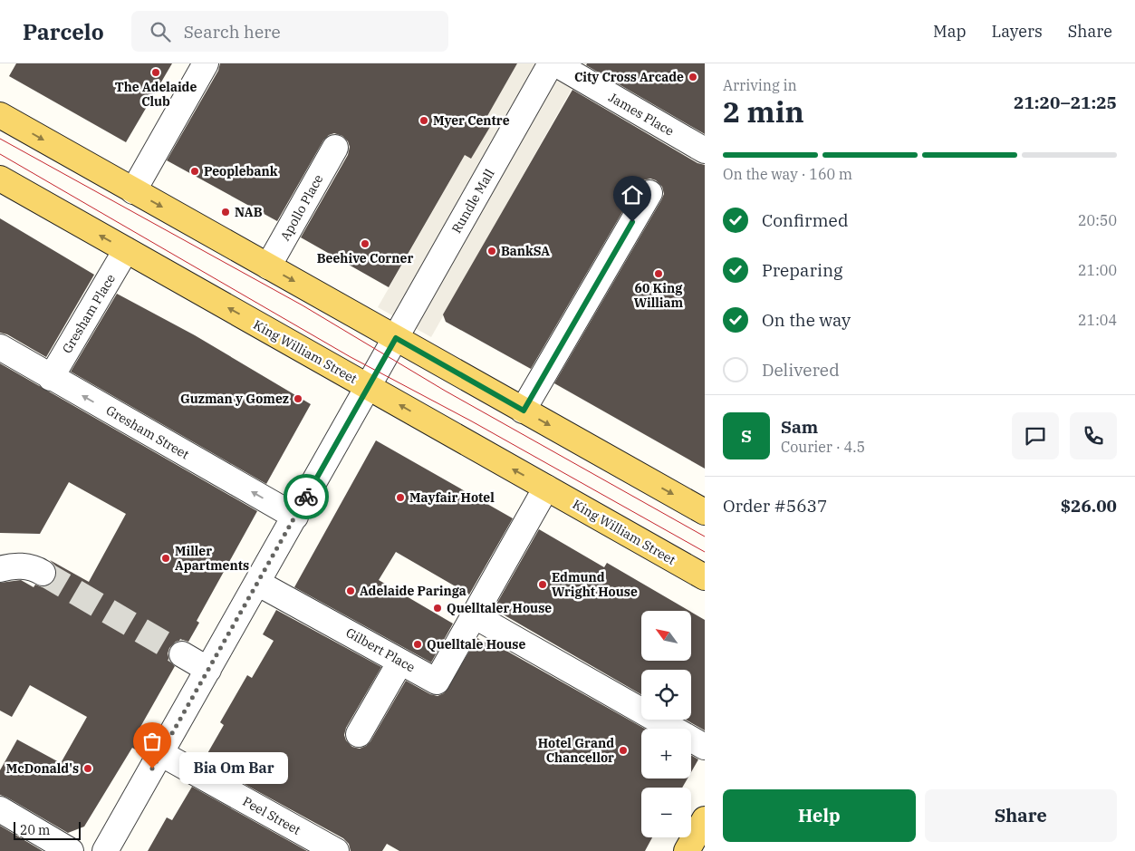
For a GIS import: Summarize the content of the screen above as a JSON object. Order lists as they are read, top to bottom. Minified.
{"streets":{"main road":["King William Street"],"street":["James Place","Rundle Mall","Apollo Place","Gresham Place","Gresham Street","Gilbert Place","Peel Street"]},"crossings":[["Rundle Mall","King William Street"],["Rundle Mall","Gresham Street"],["Rundle Mall","Gilbert Place"],["Rundle Mall","Peel Street"],["Gresham Place","King William Street"],["Gresham Place","Gresham Street"],["King William Street","Gilbert Place"]],"one_way":["Gresham Street"],"places":["The Adelaide Club","City Cross Arcade","Myer Centre","Peoplebank","NAB","Beehive Corner","BankSA","60 King William","Guzman y Gomez","Mayfair Hotel","Miller Apartments","Edmund Wright House","Adelaide Paringa","Quelltaler House","Quelltale House","Hotel Grand Chancellor","McDonald's","Bia Om Bar"],"scale_bar":"20 m","north":"top left","page":{"header":"Parcelo","search":"Search here","nav":["Map","Layers","Share"],"heading":["2 min","Arriving in","21:20–21:25"],"panel":["Sam","Courier · 4.5","Order #5637","$26.00"],"bar":"On the way · 160 m","list":[["Confirmed","20:50"],["Preparing","21:00"],["On the way","21:04"],"Delivered"],"round":"S","map_buttons":["+","−"],"bubble":"Bia Om Bar","buttons":["Help","Share"],"scale":"20 m"}}
